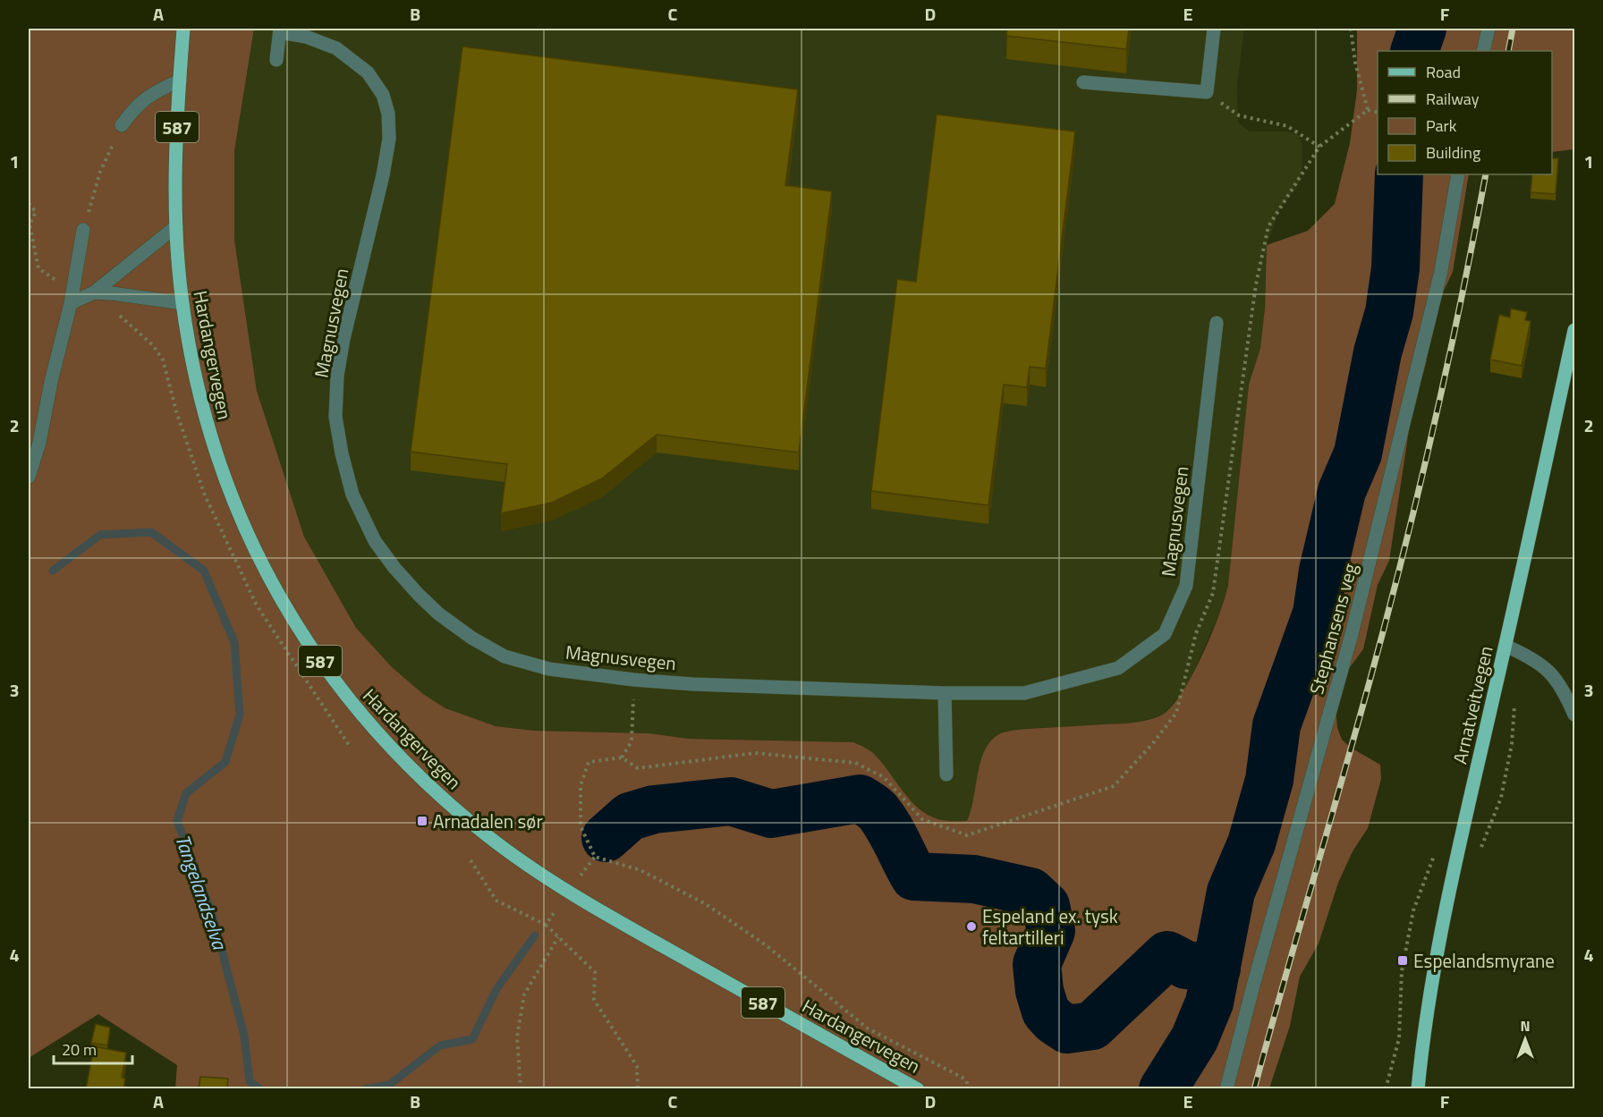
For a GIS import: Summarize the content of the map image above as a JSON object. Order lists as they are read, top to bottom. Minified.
{"streets":{"main road":["587","Hardangervegen","Arnatveitvegen"],"street":["Magnusvegen","Stephansens veg"]},"water":["Tangelandselva"],"places":{"transit":["Arnadalen sør","Espelandsmyrane"],"other":["Espeland ex. tysk feltartilleri"]},"legend":["Road","Railway","Park","Building"],"scale_bar":"20 m","north":"top","grid":{"columns":["A","B","C","D","E","F"],"rows":["1","2","3","4"]}}
